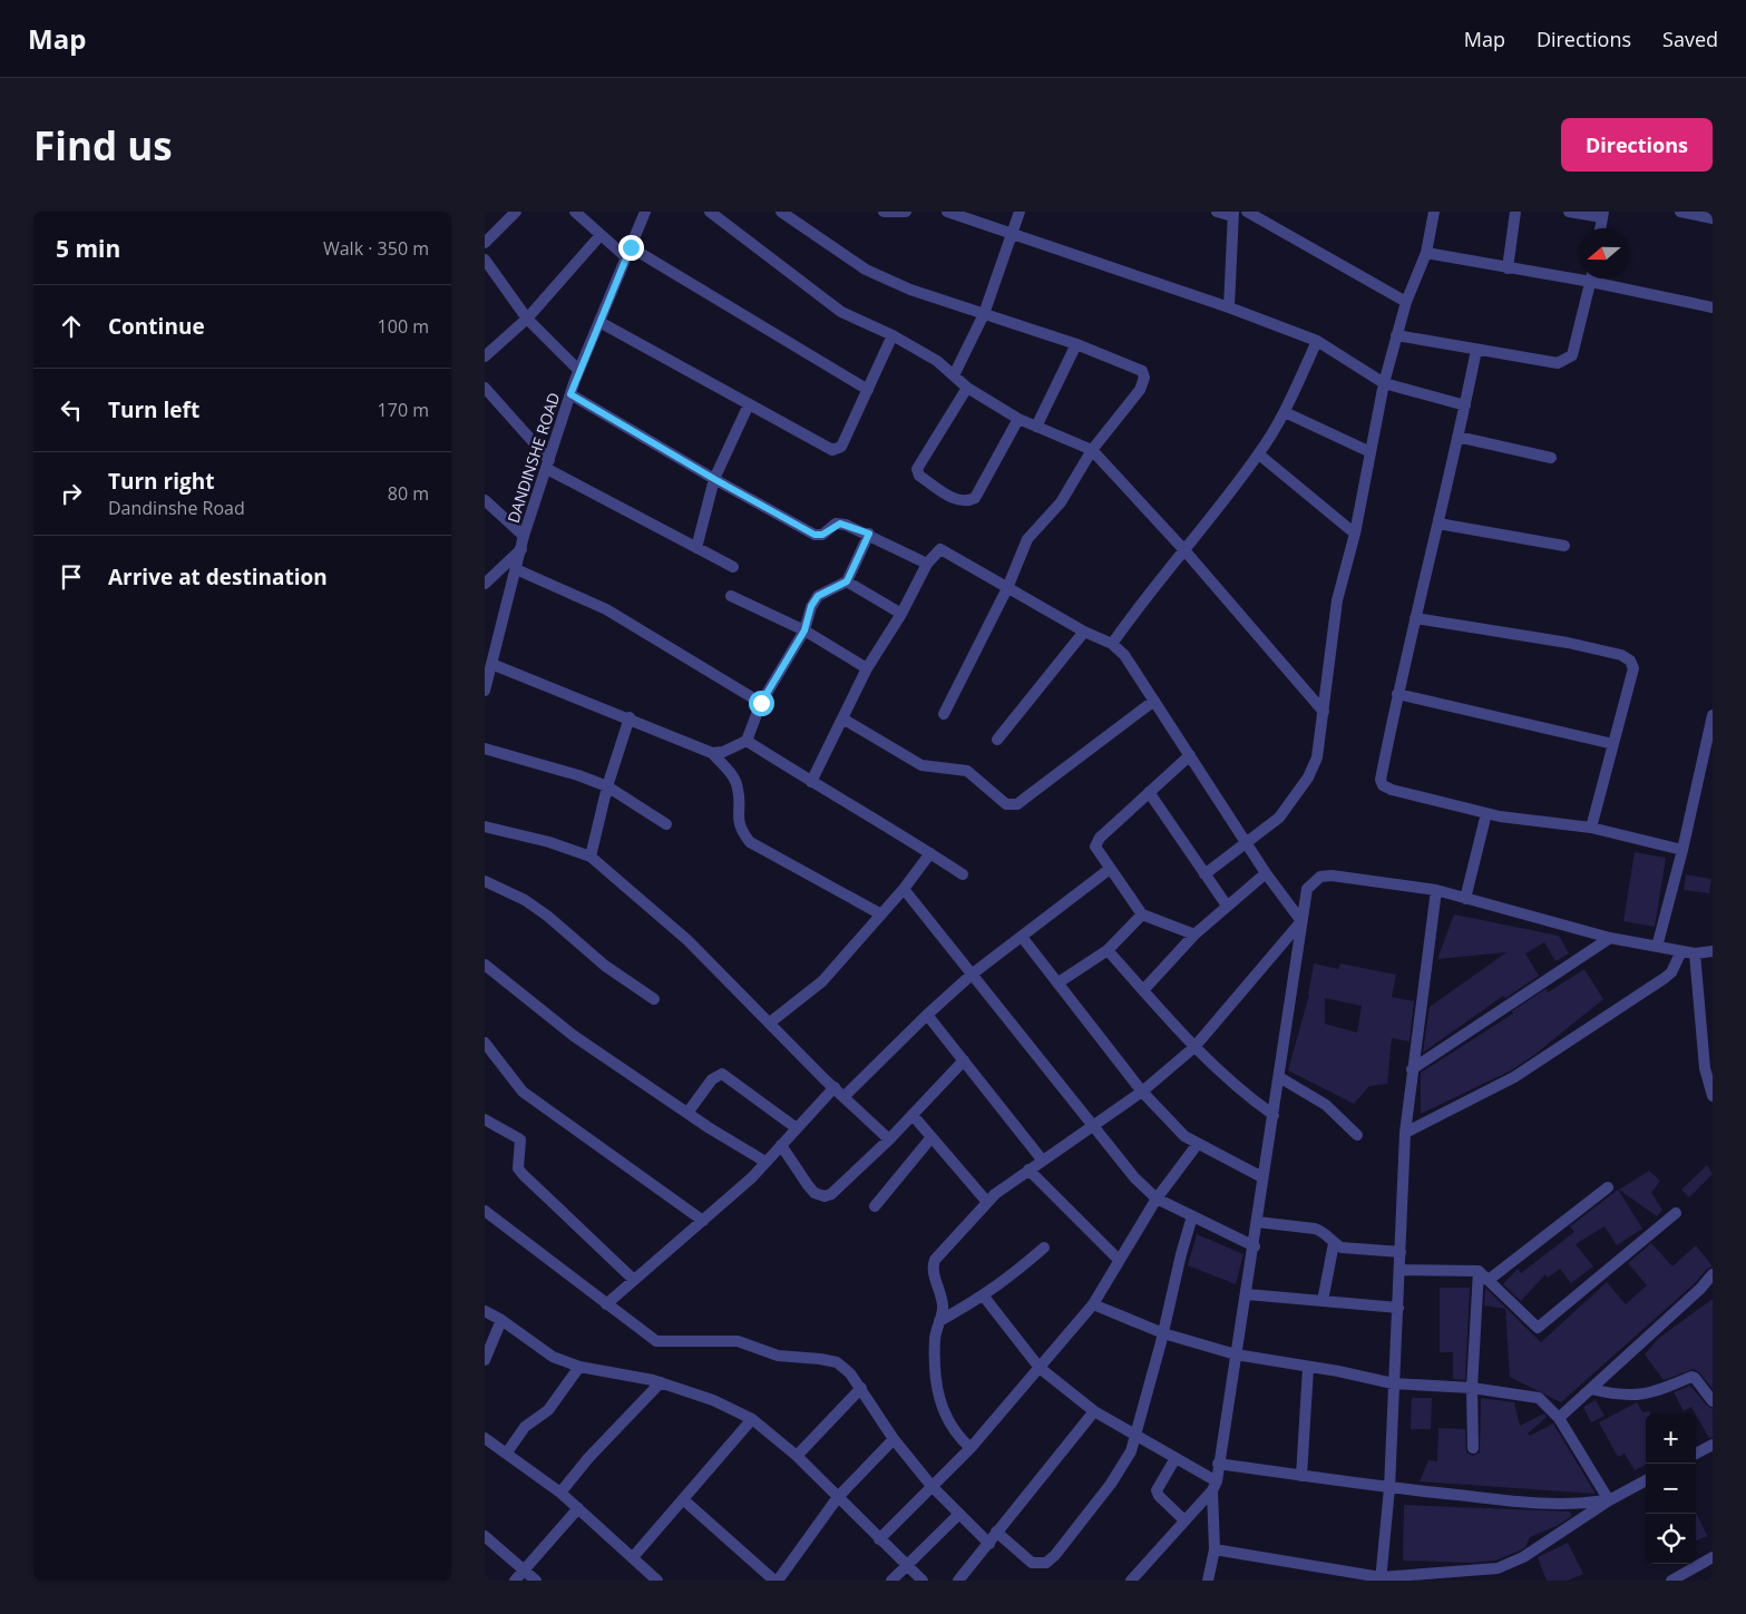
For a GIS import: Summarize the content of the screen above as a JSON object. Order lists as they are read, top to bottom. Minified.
{"streets":{"street":["DANDINSHE ROAD"]},"north":"left","page":{"header":"Map","nav":["Map","Directions","Saved"],"buttons":"Directions","title":"Find us","heading":["5 min","Walk · 350 m"],"list":[["Continue","100 m"],["Turn left","170 m"],["Turn right","Dandinshe Road","80 m"],"Arrive at destination"],"map_buttons":["+","−"]}}
